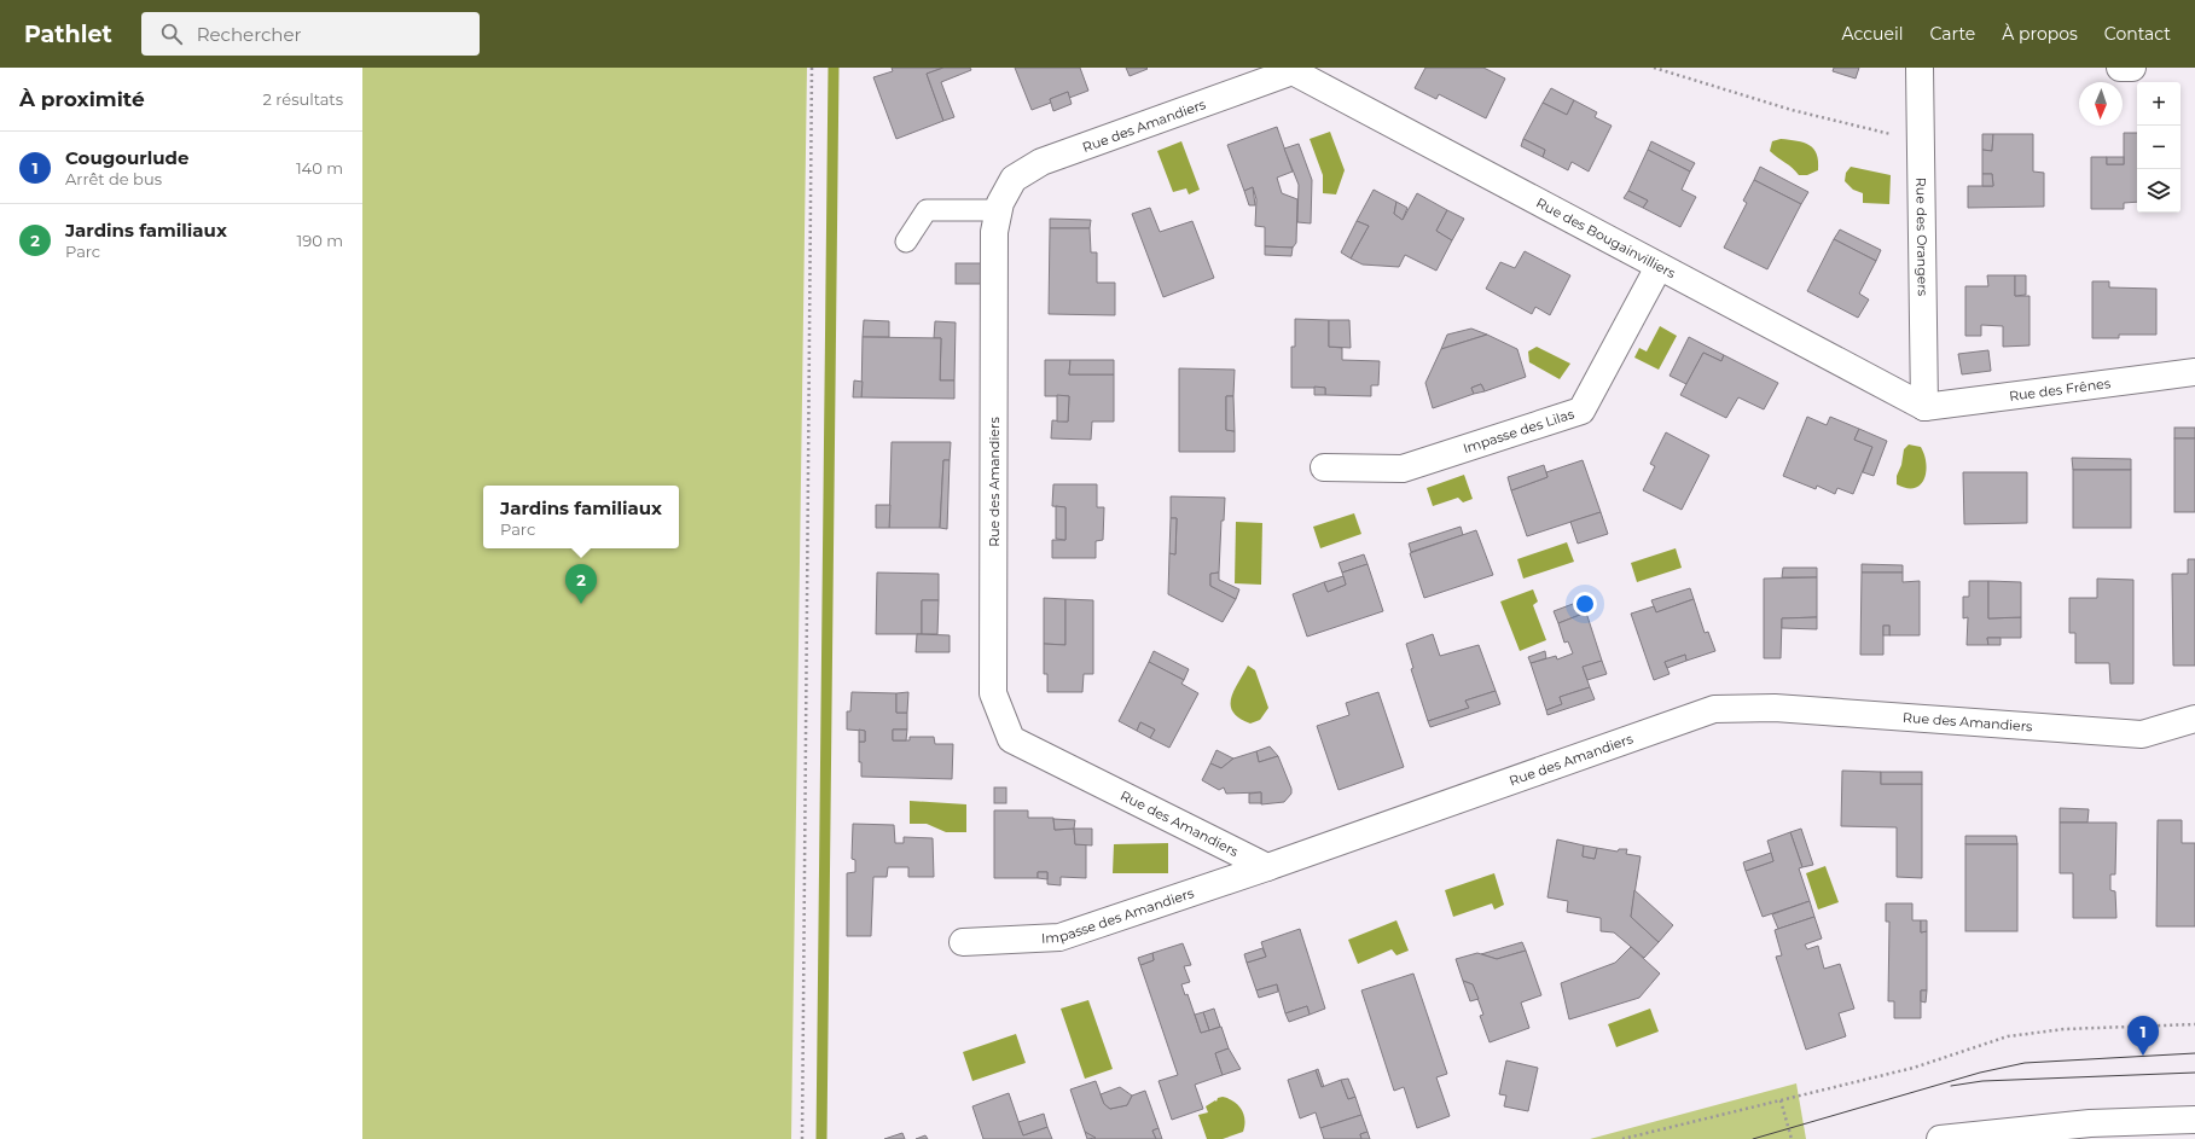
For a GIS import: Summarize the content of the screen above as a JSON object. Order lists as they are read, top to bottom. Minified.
{"streets":{"street":["Rue des Amandiers","Rue des Orangers","Rue des Bougainvilliers","Rue des Frênes","Impasse des Lilas","Impasse des Amandiers"]},"crossings":[["Rue des Amandiers","Rue des Bougainvilliers"],["Rue des Amandiers","Impasse des Amandiers"],["Rue des Orangers","Rue des Bougainvilliers"],["Rue des Orangers","Rue des Frênes"],["Rue des Bougainvilliers","Rue des Frênes"],["Rue des Bougainvilliers","Impasse des Lilas"]],"north":"bottom","page":{"header":"Pathlet","search":"Rechercher","nav":["Accueil","Carte","À propos","Contact"],"heading":["À proximité","2 résultats"],"map_buttons":["+","−"],"list":[{"mark":"1","name":"Cougourlude","note":"Arrêt de bus","value":"140 m"},{"mark":"2","name":"Jardins familiaux","note":"Parc","value":"190 m"}],"popup":["Jardins familiaux","Parc"],"pins":["2","1"]}}
